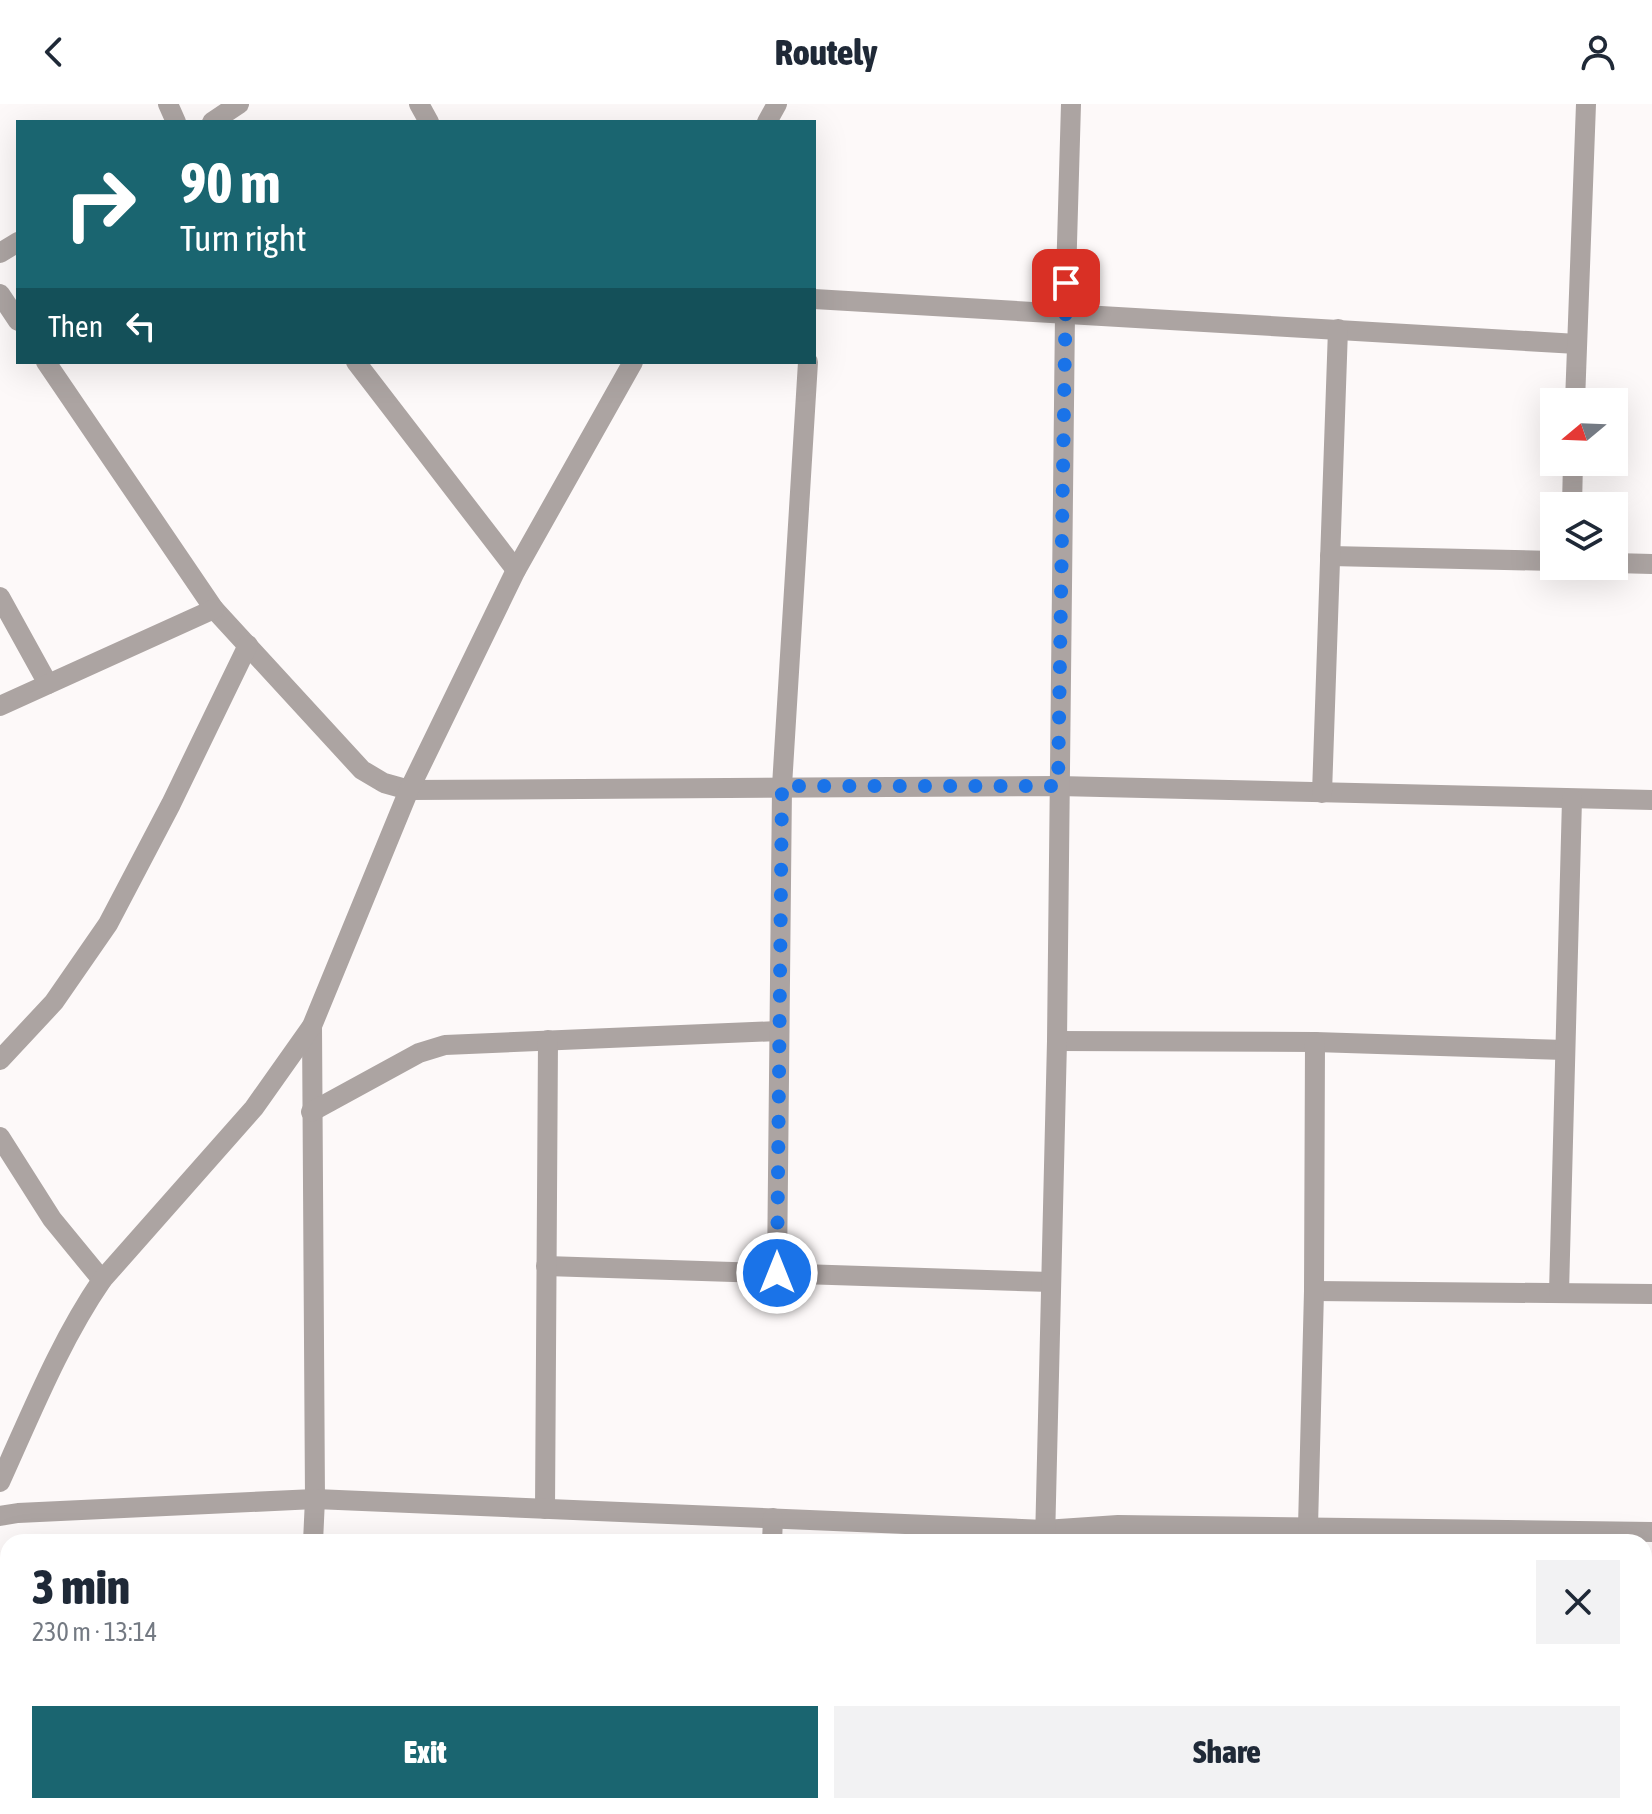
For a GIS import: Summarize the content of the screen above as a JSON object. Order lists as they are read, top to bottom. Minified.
{"north":"left","page":{"header":"Routely","turn":["90 m","Turn right"],"then":"Then","heading":["3 min","230 m · 13:14"],"buttons":["Exit","Share"]}}
